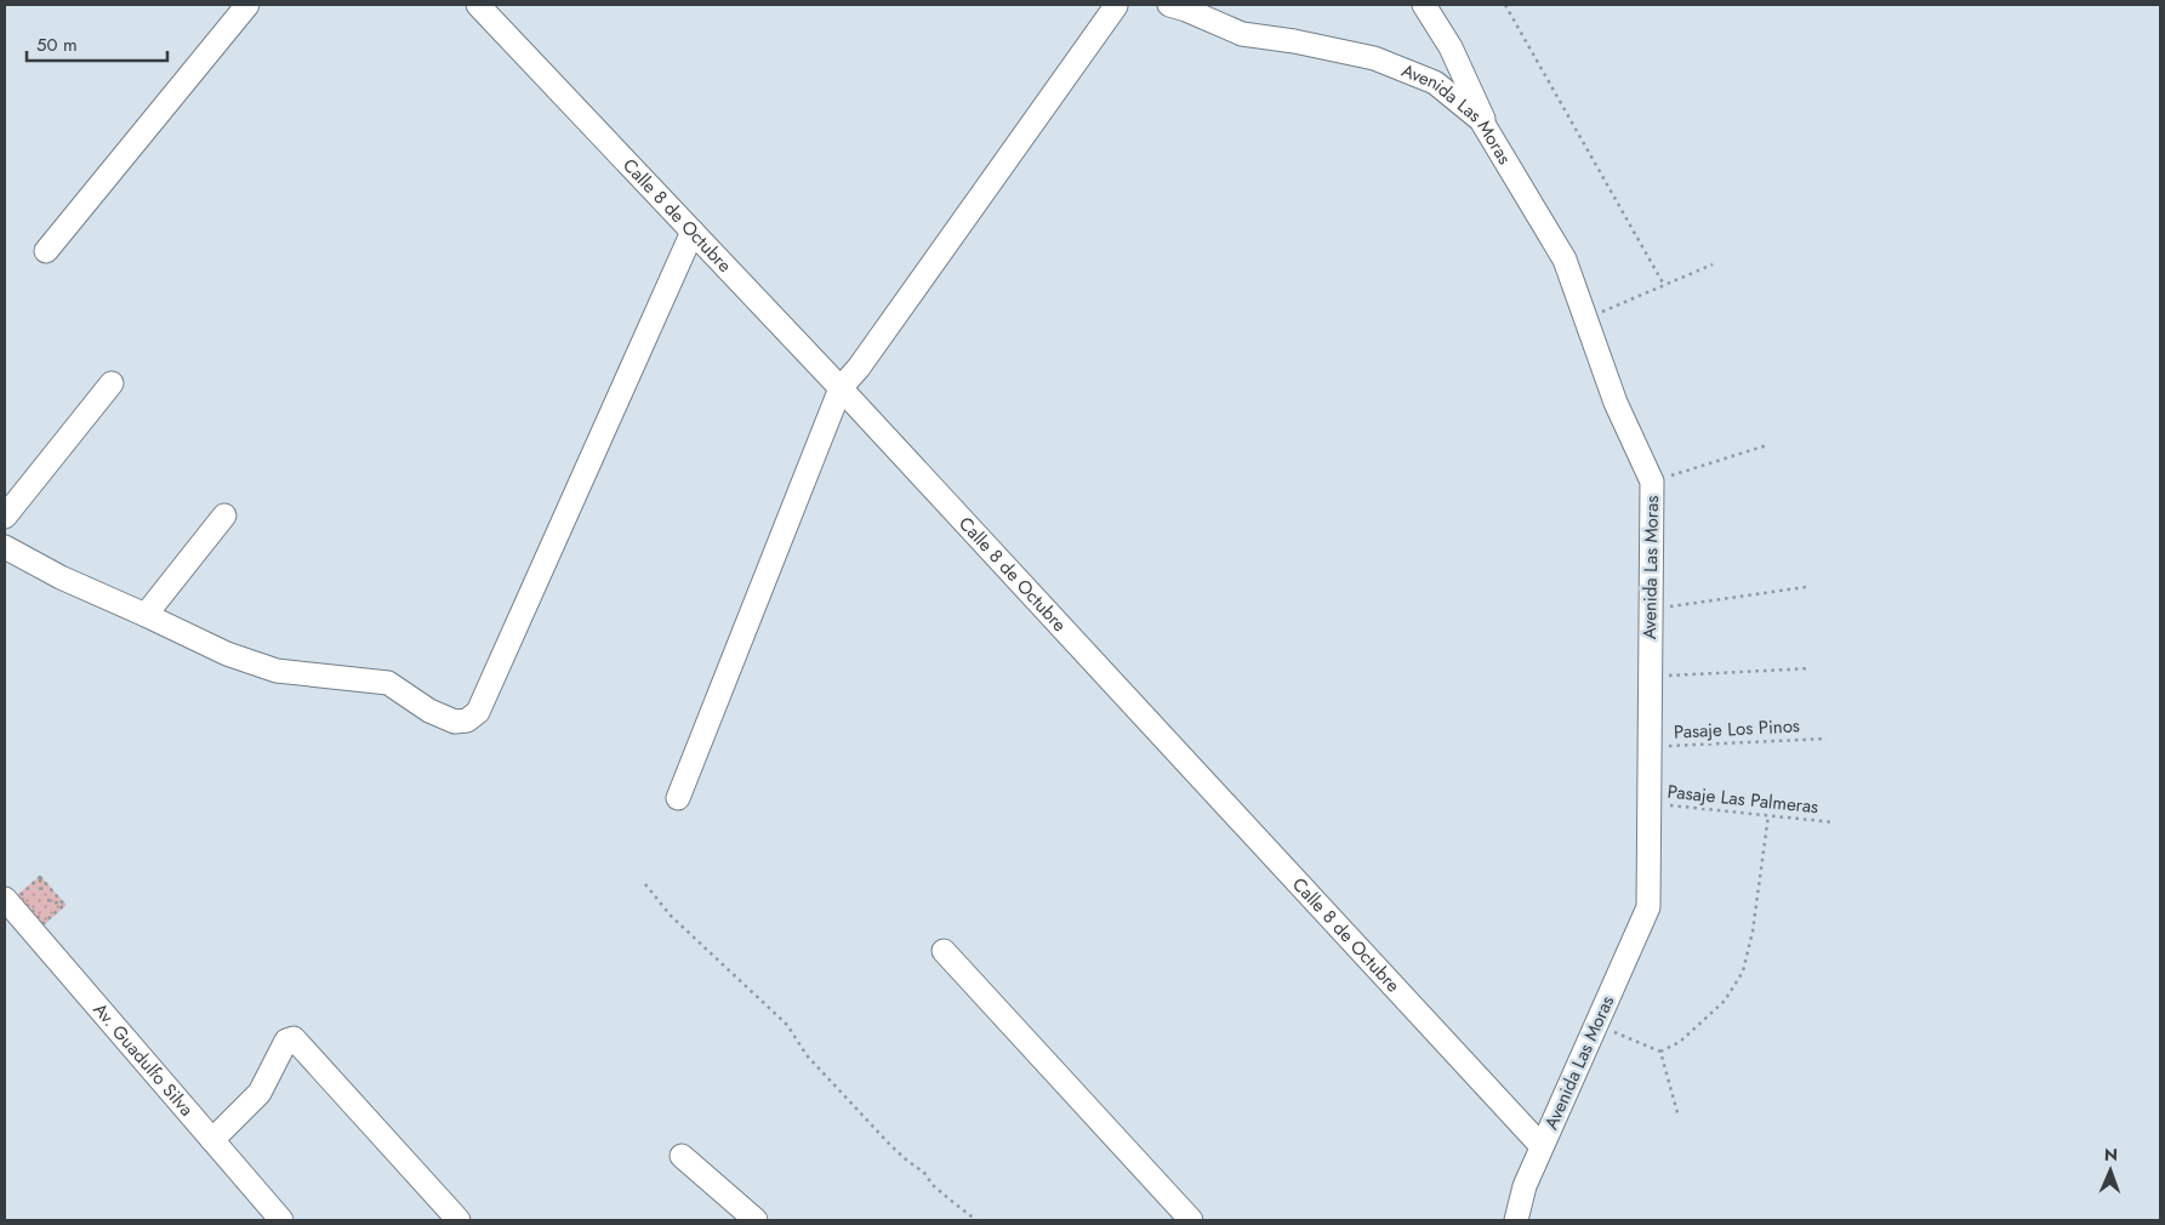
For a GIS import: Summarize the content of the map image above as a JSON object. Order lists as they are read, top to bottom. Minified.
{"streets":{"street":["Avenida Las Moras","Calle 8 de Octubre","Av. Guadulfo Silva"],"path":["Pasaje Los Pinos","Pasaje Las Palmeras"]},"crossings":[["Avenida Las Moras","Calle 8 de Octubre"],["Avenida Las Moras","Pasaje Los Pinos"],["Avenida Las Moras","Pasaje Las Palmeras"]],"scale_bar":"50 m","north":"top"}
